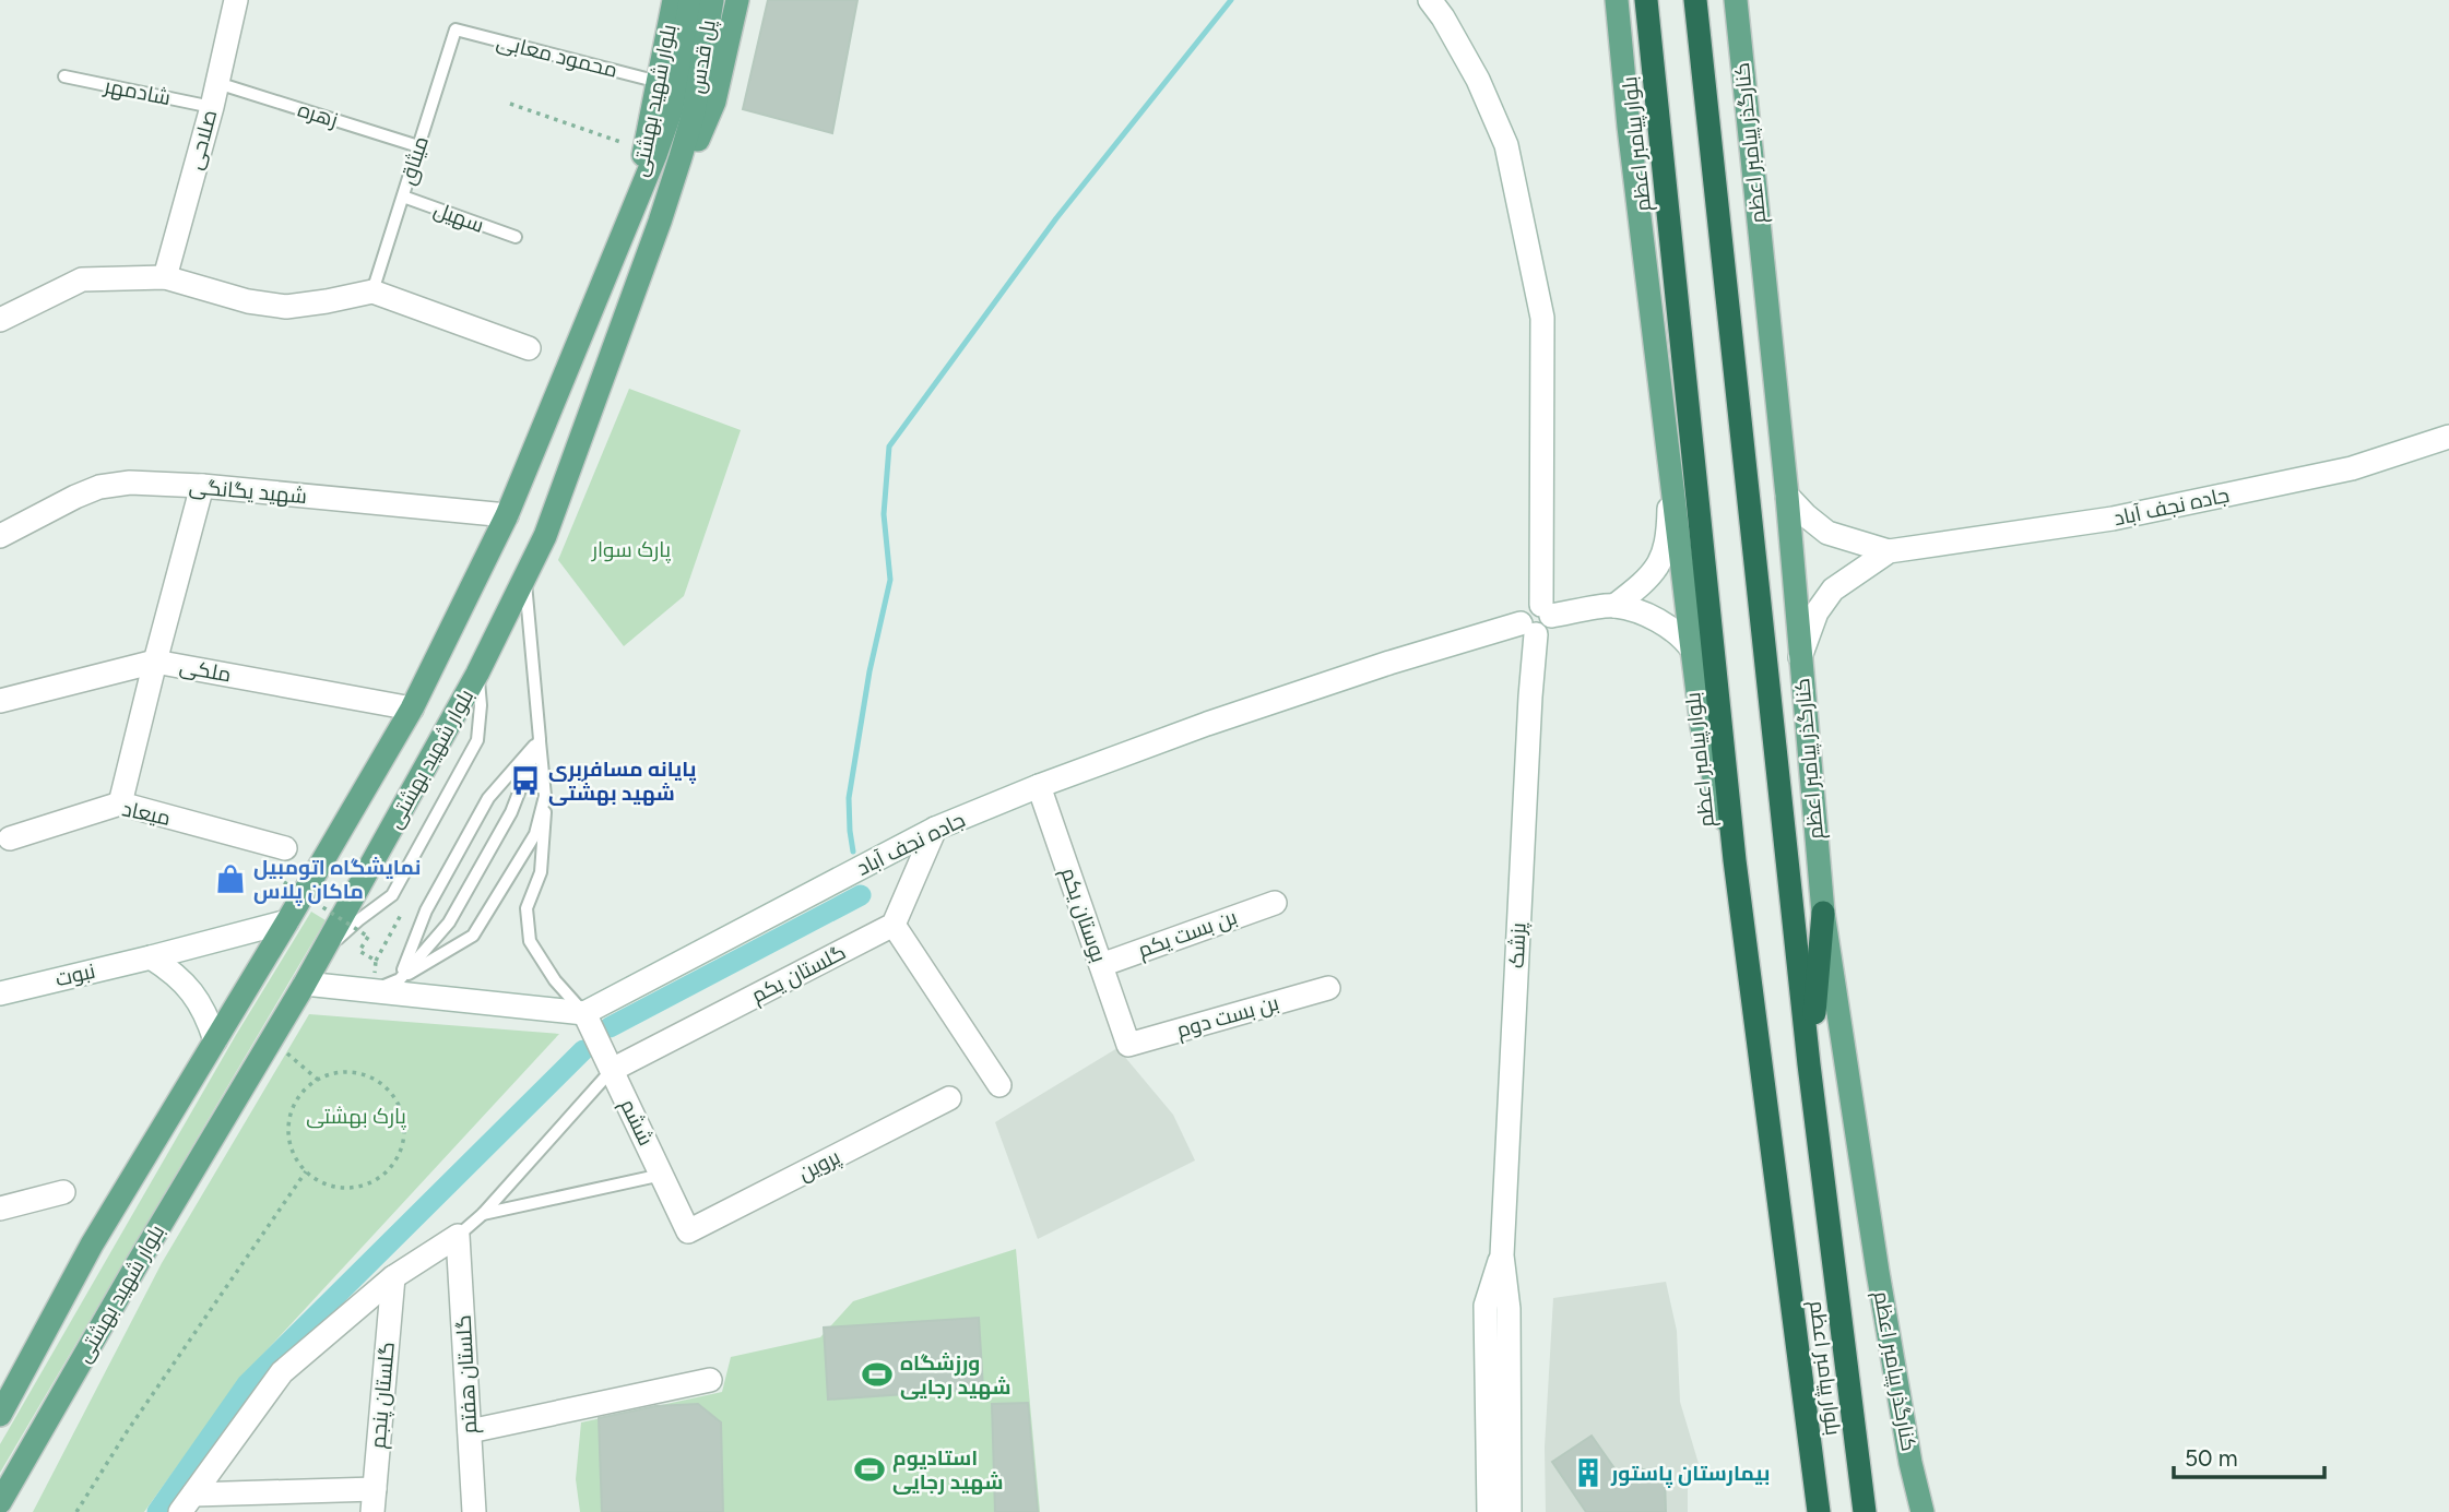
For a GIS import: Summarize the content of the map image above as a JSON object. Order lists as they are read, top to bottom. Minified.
{"streets":{"highway":["بلوار پیامبر اعظم"],"main road":["پل قدس","بلوار شهید بهشتی","کنارگذر پیامبر اعظم"],"street":["صلاحی","شهید یگانگی","جاده نجف آباد","ملکی","میعاد","بوستان یکم","بن بست یکم","پزشک","گلستان یکم","نبوت","بن بست دوم","ششم","پروین","گلستان هفتم","گلستان پنجم"],"lane":["محمود معابی","شادمهر","زهره","میثاق","سهیل"]},"crossings":[["محمود معابی","بلوار شهید بهشتی"],["محمود معابی","میثاق"],["پل قدس","بلوار شهید بهشتی"],["شادمهر","صلاحی"],["بلوار شهید بهشتی","شهید یگانگی"],["بلوار شهید بهشتی","ملکی"],["بلوار شهید بهشتی","نبوت"],["زهره","صلاحی"],["زهره","میثاق"],["میثاق","سهیل"],["جاده نجف آباد","بوستان یکم"],["جاده نجف آباد","پزشک"],["جاده نجف آباد","ششم"],["بوستان یکم","بن بست یکم"],["بوستان یکم","بن بست دوم"],["گلستان یکم","ششم"],["ششم","پروین"]],"parks":["پارک سوار","پارک بهشتی"],"places":{"bus stop":["پایانه مسافربری شهید بهشتی"],"shop":["نمایشگاه اتومبیل ماکان پلاس"],"sports":["ورزشگاه شهید رجایی","استادیوم شهید رجایی"],"building":["بیمارستان پاستور"]},"scale_bar":"50 m"}
